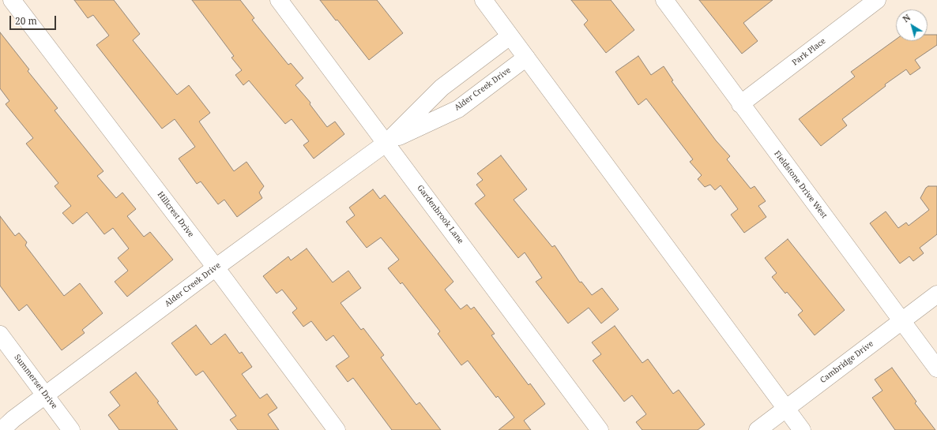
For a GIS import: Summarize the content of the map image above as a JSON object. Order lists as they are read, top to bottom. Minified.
{"streets":{"street":["Park Place","Alder Creek Drive","Fieldstone Drive West","Hillcrest Drive","Gardenbrook Lane","Cambridge Drive","Summerset Drive"]},"crossings":[["Park Place","Fieldstone Drive West"],["Alder Creek Drive","Hillcrest Drive"],["Alder Creek Drive","Gardenbrook Lane"],["Alder Creek Drive","Summerset Drive"],["Fieldstone Drive West","Cambridge Drive"]],"scale_bar":"20 m","north":"top left"}
